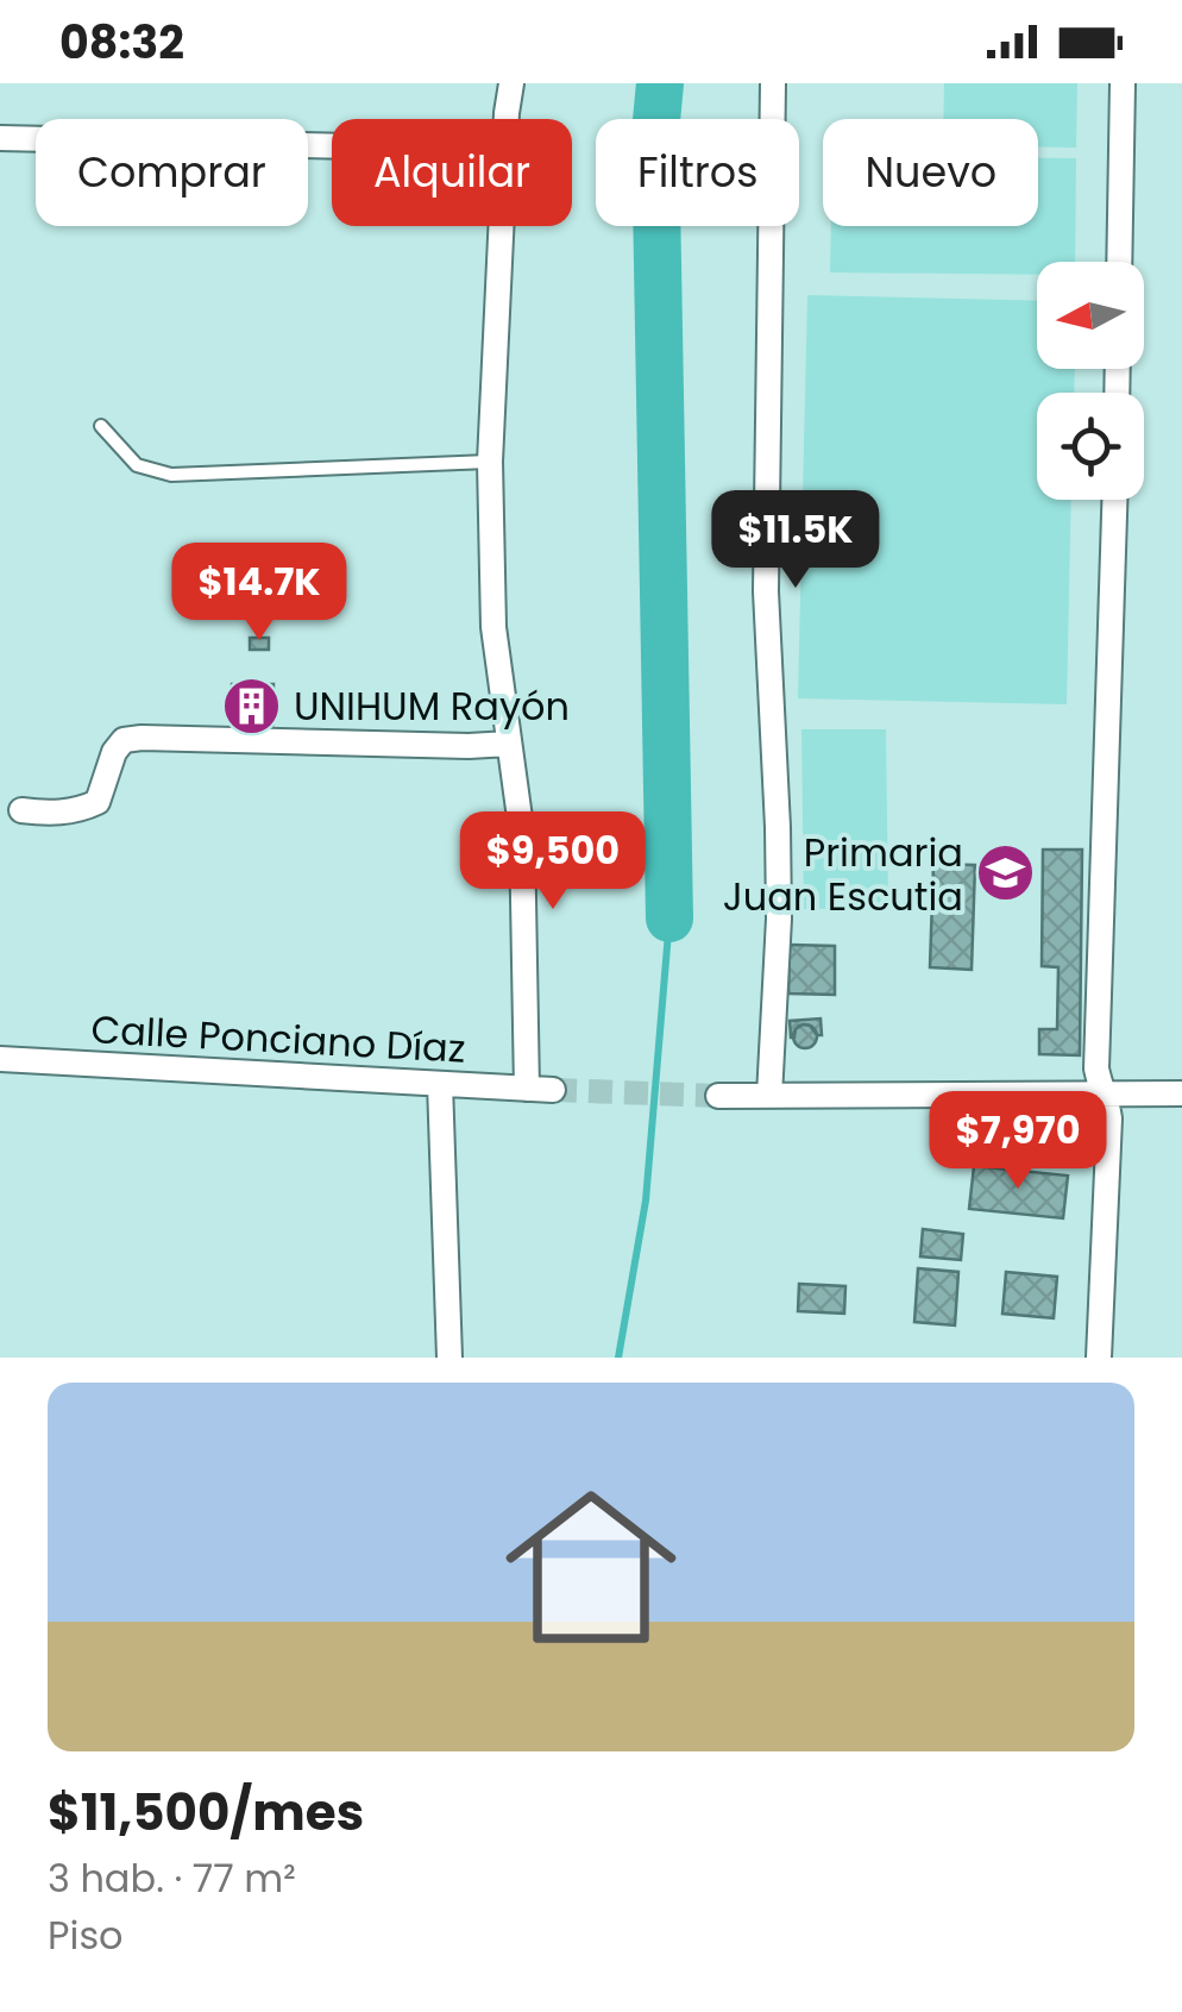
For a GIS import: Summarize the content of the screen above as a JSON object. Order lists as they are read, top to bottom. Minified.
{"streets":{"street":["Calle Ponciano Díaz"]},"places":{"building":["UNIHUM Rayón"],"school or university":["Primaria Juan Escutia"]},"north":"left","page":{"status":"08:32","chip":["Comprar","Alquilar","Filtros","Nuevo"],"price":["$11.5K","$14.7K","$9,500","$7,970"],"list":[{"name":"$11,500/mes","note":"3 hab. · 77 m² · Piso"}]}}
